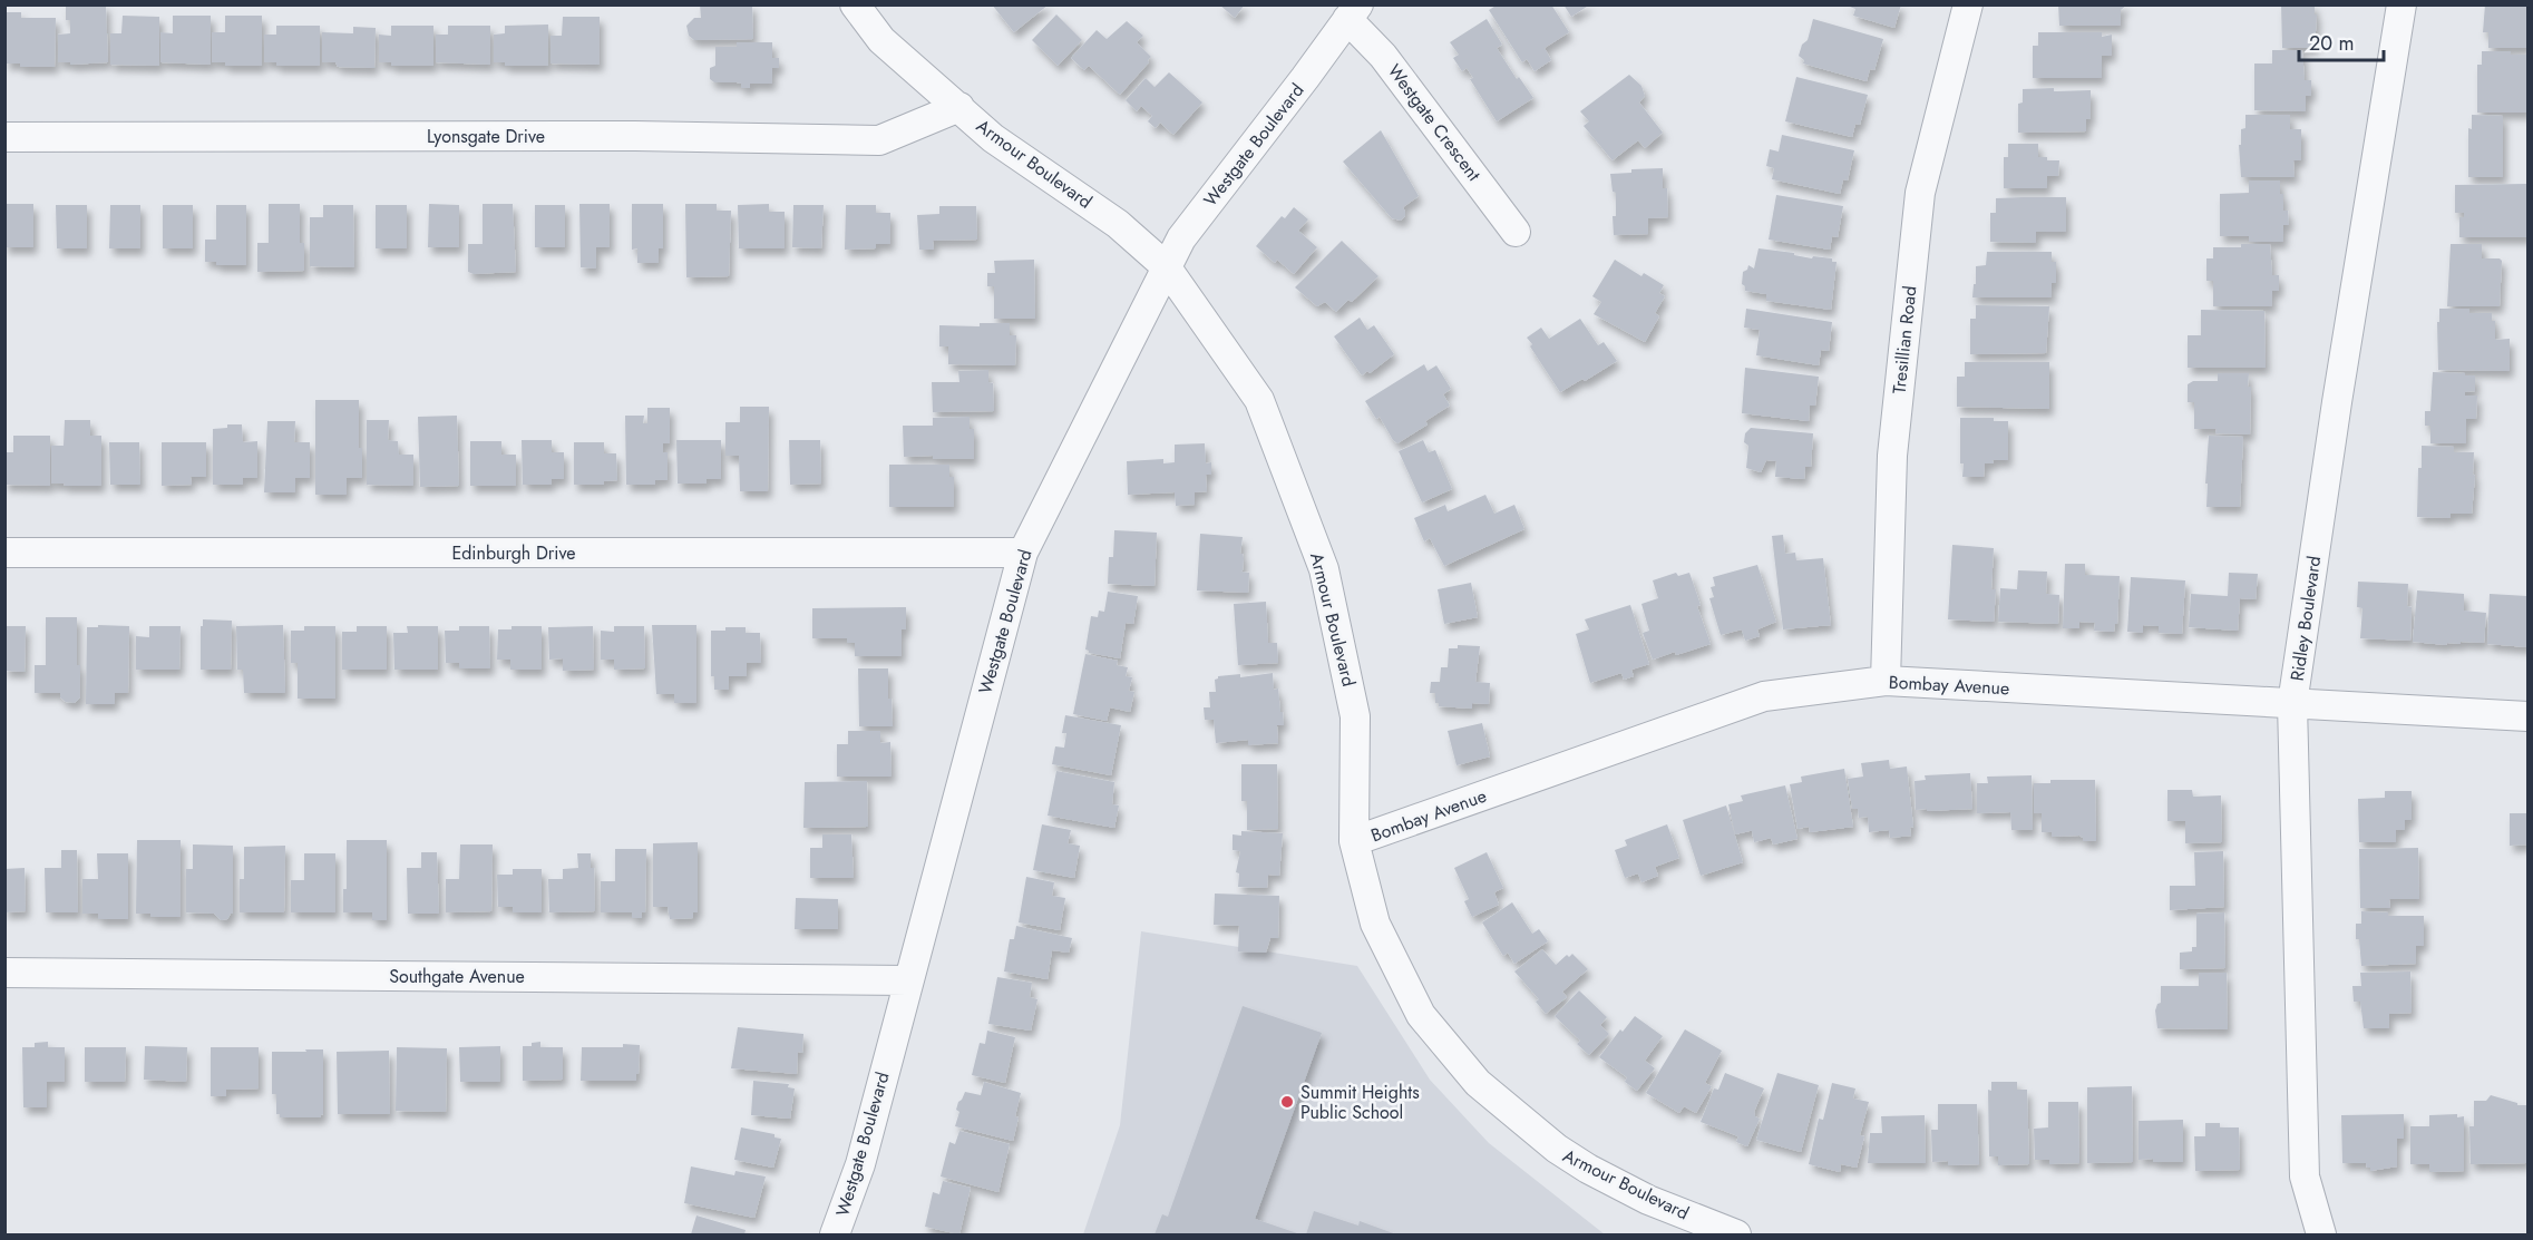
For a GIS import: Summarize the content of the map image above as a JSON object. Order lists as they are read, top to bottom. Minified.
{"streets":{"street":["Westgate Crescent","Lyonsgate Drive","Westgate Boulevard","Armour Boulevard","Tresillian Road","Edinburgh Drive","Ridley Boulevard","Bombay Avenue","Southgate Avenue"]},"crossings":[["Westgate Crescent","Westgate Boulevard"],["Lyonsgate Drive","Armour Boulevard"],["Westgate Boulevard","Armour Boulevard"],["Westgate Boulevard","Edinburgh Drive"],["Westgate Boulevard","Southgate Avenue"],["Armour Boulevard","Bombay Avenue"],["Tresillian Road","Bombay Avenue"],["Ridley Boulevard","Bombay Avenue"]],"places":["Summit Heights Public School"],"scale_bar":"20 m"}
